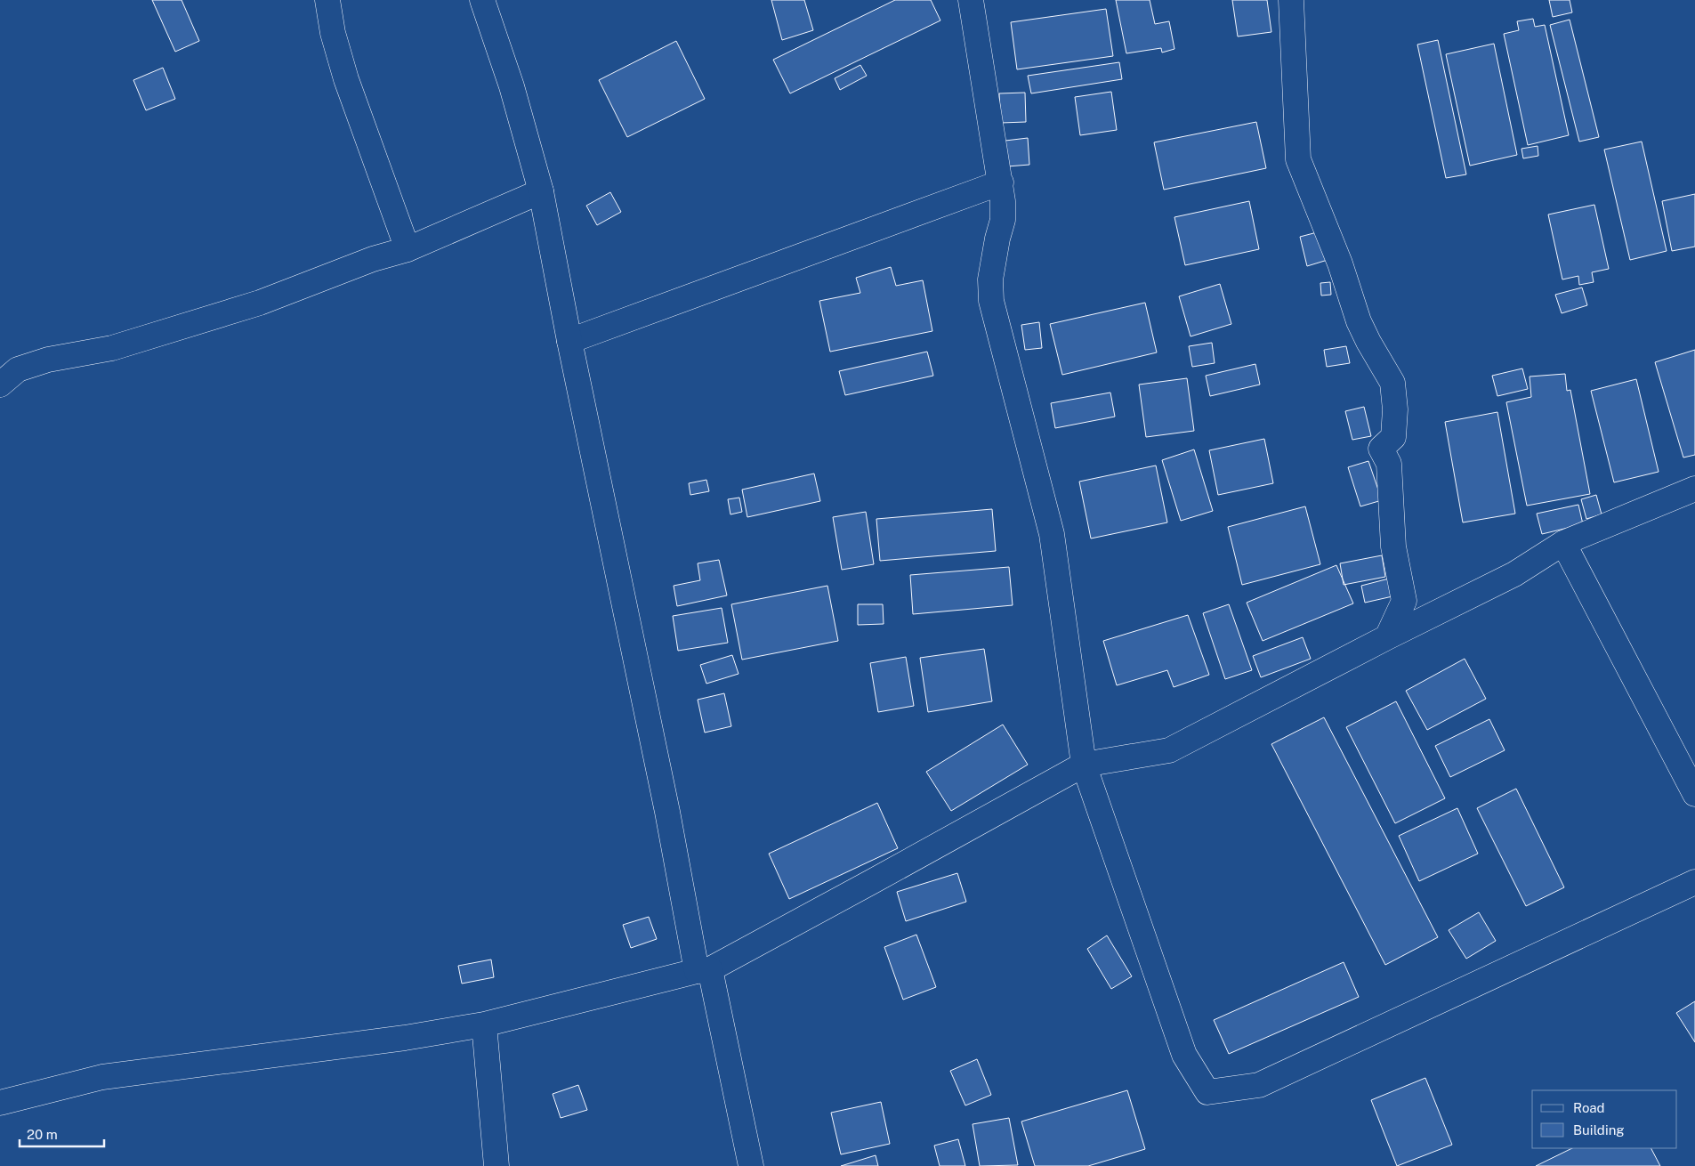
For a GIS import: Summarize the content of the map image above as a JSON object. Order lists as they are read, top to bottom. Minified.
{"legend":["Road","Building"],"scale_bar":"20 m"}
